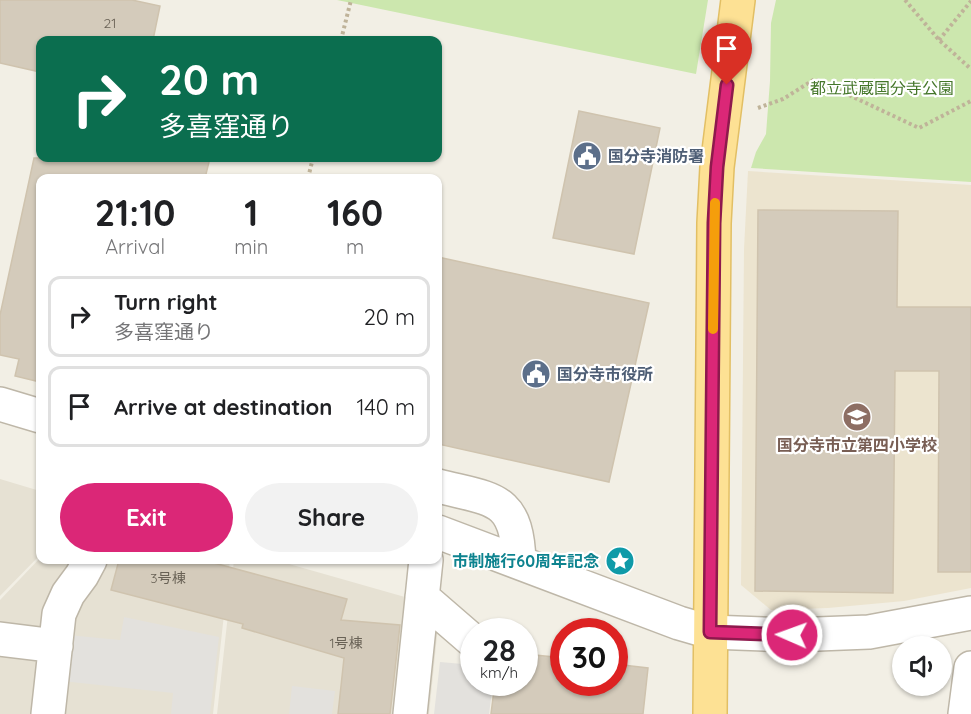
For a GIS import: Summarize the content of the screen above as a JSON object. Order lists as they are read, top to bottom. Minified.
{"parks":["都立武蔵国分寺公園"],"places":{"public building":["国分寺消防署","国分寺市役所"],"school or university":["国分寺市立第四小学校"],"place":["市制施行60周年記念"]},"house_numbers":["21","3号棟","1号棟"],"page":{"turn":["20 m","多喜窪通り"],"eta":["21:10","Arrival","1","min","160","m"],"list":[{"name":"Turn right","note":"多喜窪通り","value":"20 m"},{"name":"Arrive at destination","value":"140 m"}],"buttons":["Exit","Share"],"speed":"28 km/h","limit":"30"}}
